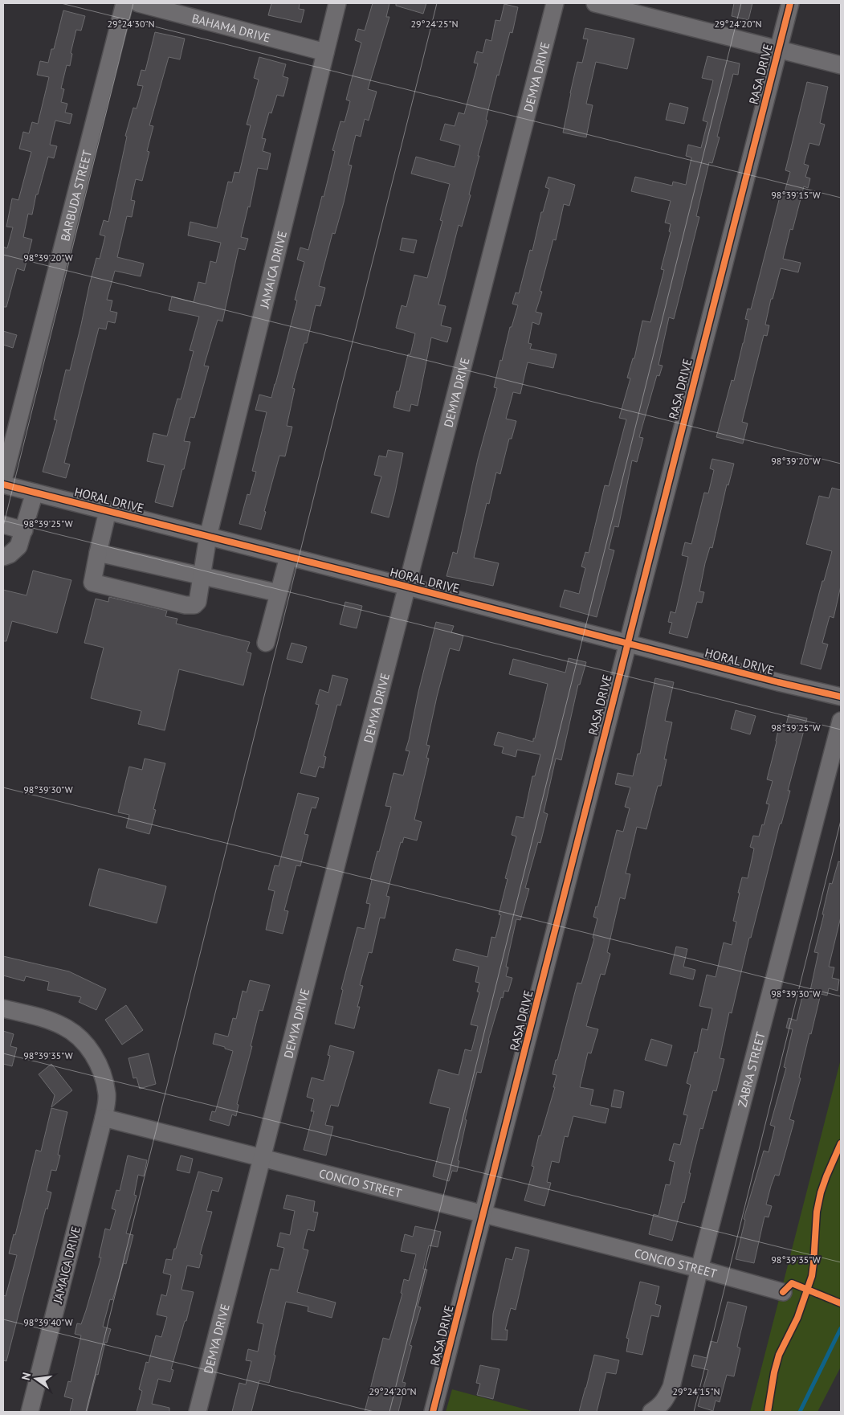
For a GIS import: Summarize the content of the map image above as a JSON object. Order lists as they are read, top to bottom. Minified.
{"streets":{"street":["BAHAMA DRIVE","RASA DRIVE","DEMYA DRIVE","BARBUDA STREET","JAMAICA DRIVE","HORAL DRIVE","ZABRA STREET","CONCIO STREET"]},"crossings":[["BAHAMA DRIVE","JAMAICA DRIVE"],["RASA DRIVE","HORAL DRIVE"],["RASA DRIVE","CONCIO STREET"],["DEMYA DRIVE","HORAL DRIVE"],["DEMYA DRIVE","CONCIO STREET"],["JAMAICA DRIVE","HORAL DRIVE"],["JAMAICA DRIVE","CONCIO STREET"],["ZABRA STREET","CONCIO STREET"]],"north":"left","coordinates":["29°24'30\"N","29°24'25\"N","29°24'20\"N","98°39'15\"W","98°39'20\"W","98°39'25\"W","98°39'30\"W","98°39'35\"W","98°39'40\"W","29°24'15\"N"]}
